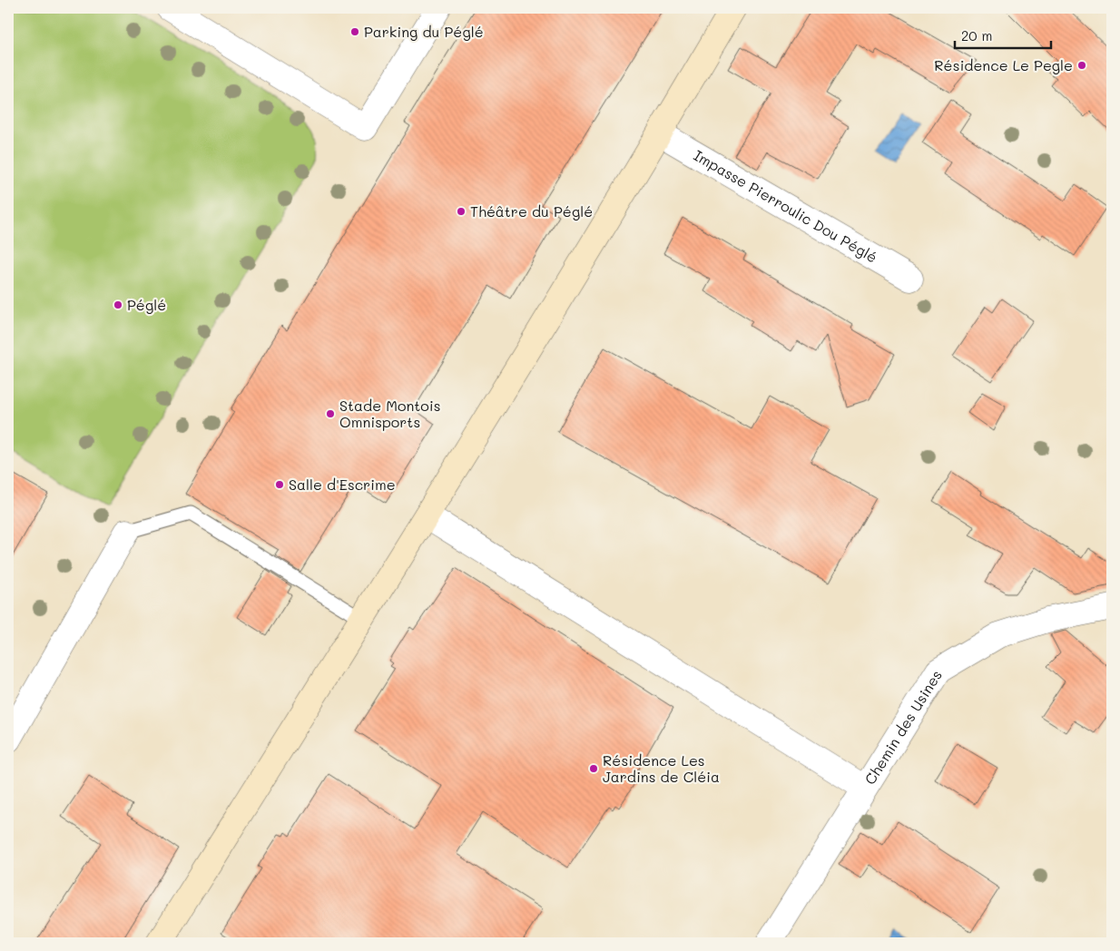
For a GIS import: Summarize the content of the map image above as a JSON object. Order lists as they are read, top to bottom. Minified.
{"streets":{"street":["Impasse Pierroulic Dou Péglé","Chemin des Usines"]},"places":["Parking du Péglé","Résidence Le Pegle","Théâtre du Péglé","Péglé","Stade Montois Omnisports","Salle d'Escrime","Résidence Les Jardins de Cléia"],"scale_bar":"20 m"}
